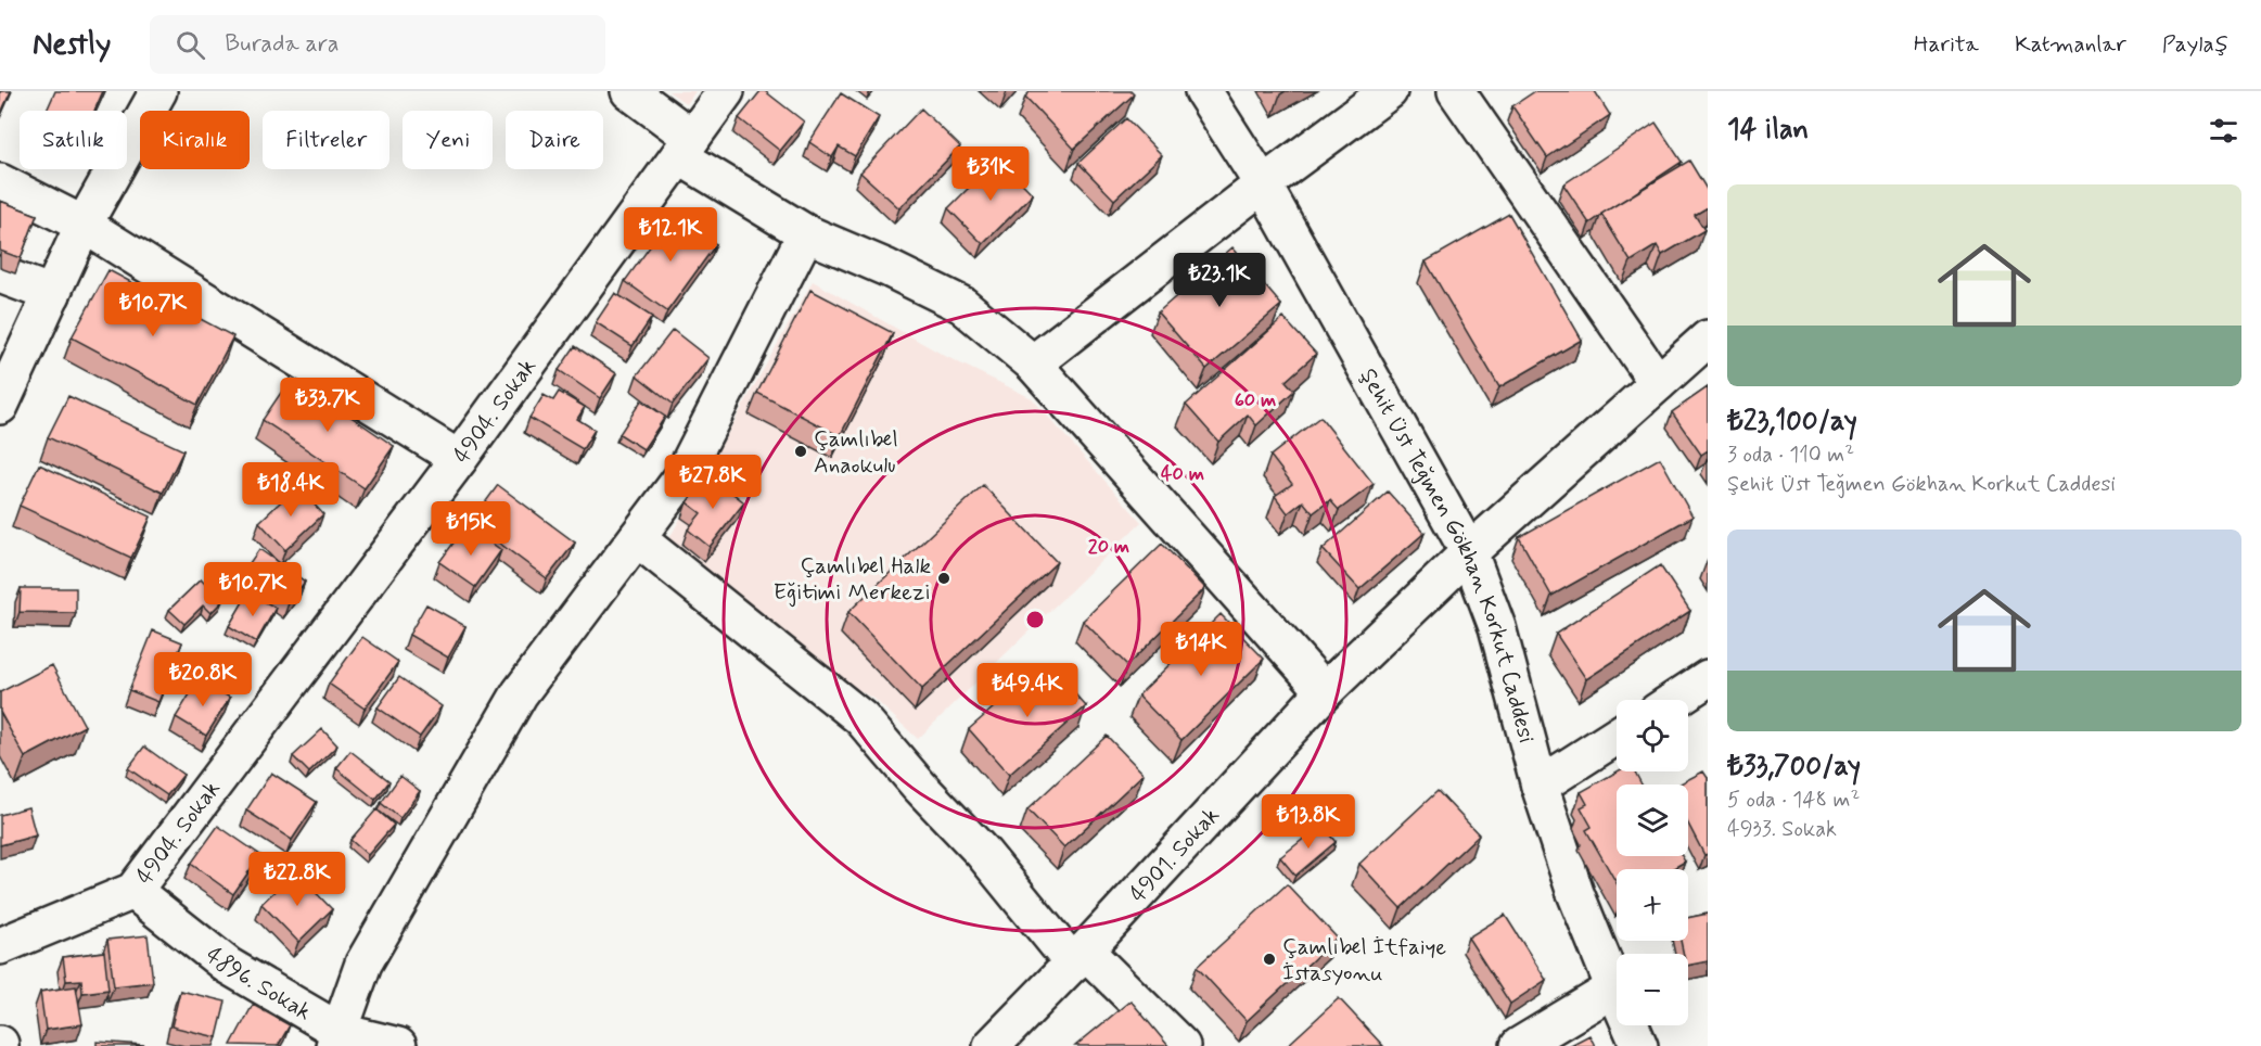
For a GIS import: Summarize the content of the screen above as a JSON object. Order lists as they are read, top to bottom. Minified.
{"streets":{"street":["4904. Sokak","Şehit Üst Teğmen Gökhan Korkut Caddesi","4901. Sokak","4896. Sokak"]},"crossings":[["4904. Sokak","4896. Sokak"],["Şehit Üst Teğmen Gökhan Korkut Caddesi","4901. Sokak"]],"places":["Çamlıbel Anaokulu","Çamlıbel Halk Eğitimi Merkezi","Çamlıbel İtfaiye İstasyonu"],"page":{"header":"Nestly","search":"Burada ara","nav":["Harita","Katmanlar","Paylaş"],"heading":"14 ilan","chip":["Satılık","Kiralık","Filtreler","Yeni","Daire"],"price":["₺31K","₺12.1K","₺23.1K","₺10.7K","₺33.7K","₺27.8K","₺18.4K","₺15K","₺10.7K","₺14K","₺20.8K","₺49.4K","₺13.8K","₺22.8K"],"list":[{"name":"₺23,100/ay","note":"3 oda · 110 m² · Şehit Üst Teğmen Gökhan Korkut Caddesi"},{"name":"₺33,700/ay","note":"5 oda · 148 m² · 4933. Sokak"}],"map_buttons":["+","−"]},"rings":["60 m","40 m","20 m"]}
